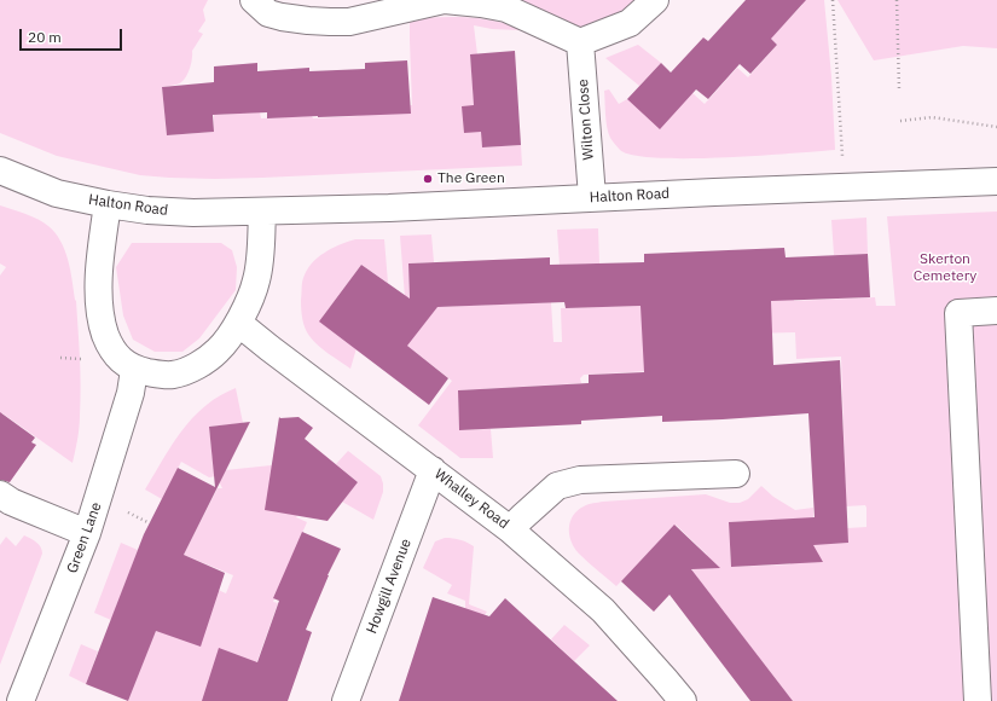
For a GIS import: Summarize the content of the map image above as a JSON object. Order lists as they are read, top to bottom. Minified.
{"streets":{"street":["Wilton Close","Halton Road","Whalley Road","Green Lane","Howgill Avenue"]},"crossings":[["Wilton Close","Halton Road"],["Whalley Road","Howgill Avenue"]],"parks":["Skerton Cemetery"],"places":["The Green"],"scale_bar":"20 m"}
